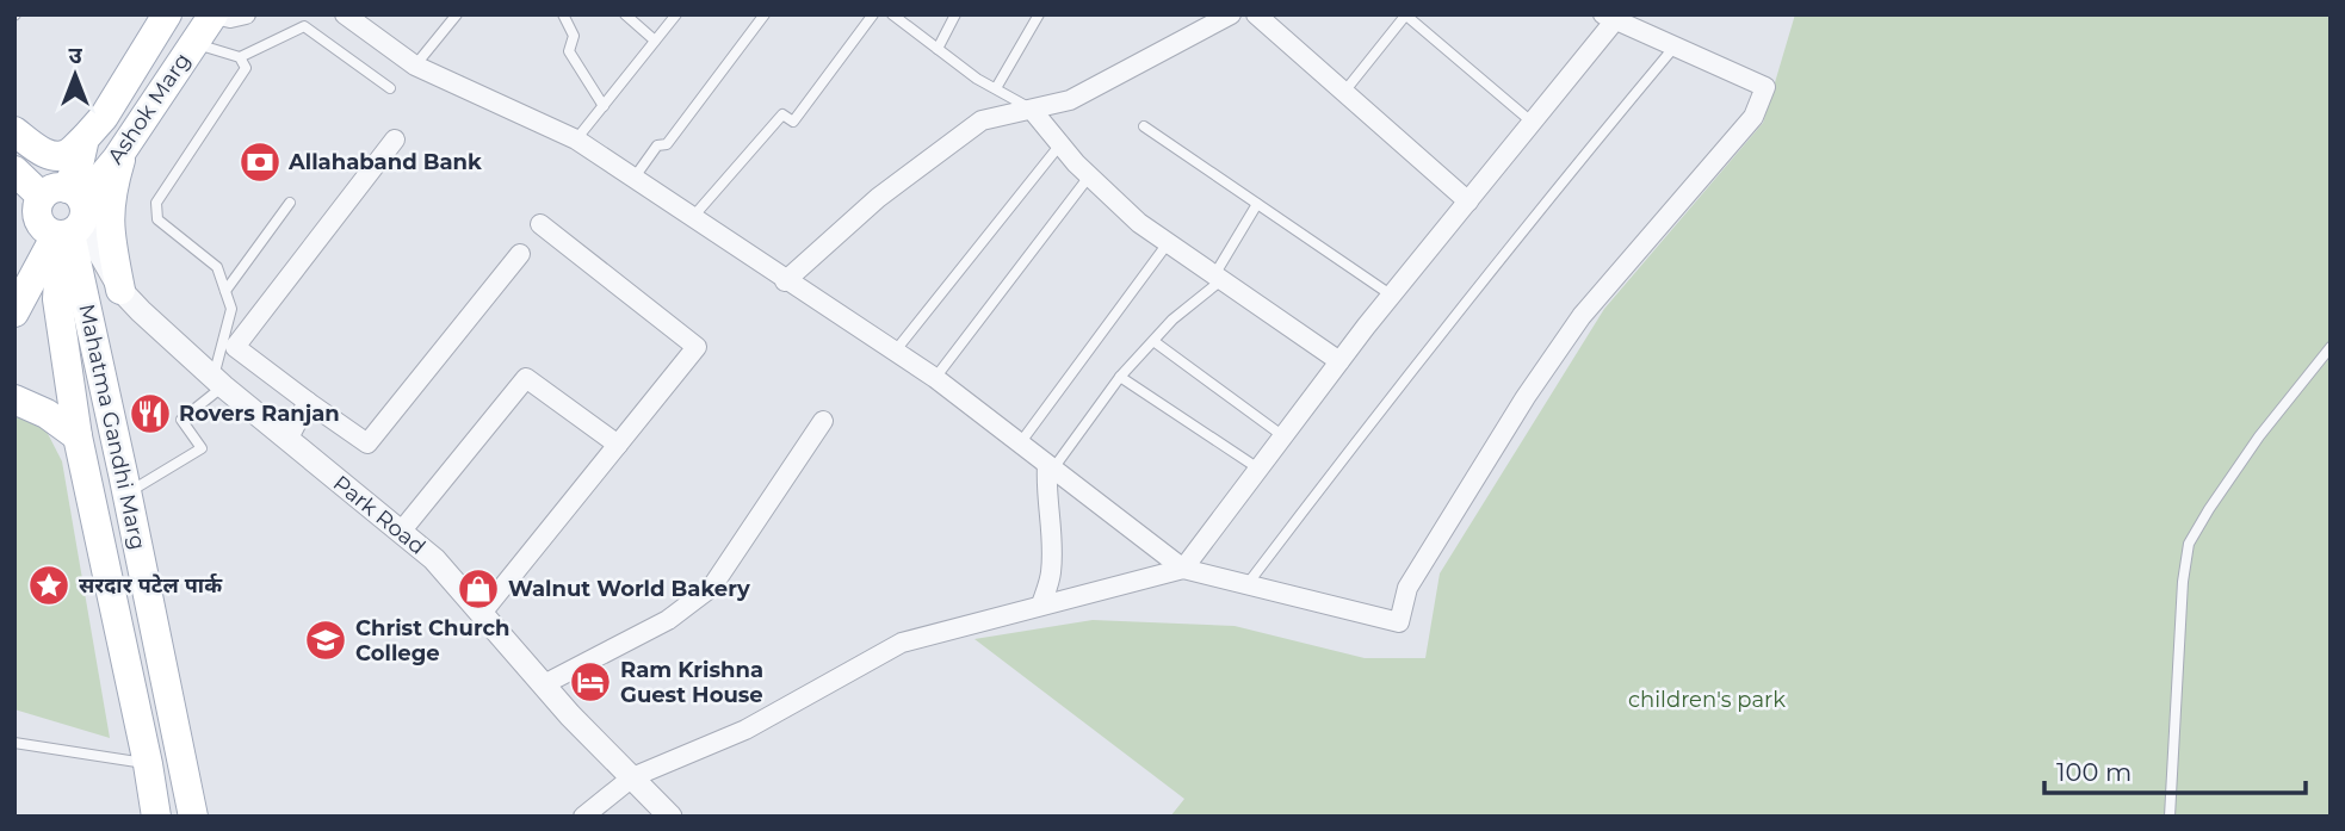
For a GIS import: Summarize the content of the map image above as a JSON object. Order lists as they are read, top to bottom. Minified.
{"streets":{"main road":["Ashok Marg","Mahatma Gandhi Marg"],"street":["Park Road"]},"crossings":[["Ashok Marg","Mahatma Gandhi Marg"],["Ashok Marg","Park Road"],["Mahatma Gandhi Marg","Park Road"]],"parks":["children's park"],"places":{"bank":["Allahaband Bank"],"restaurant":["Rovers Ranjan"],"place":["सरदार पटेल पार्क"],"shop":["Walnut World Bakery"],"school or university":["Christ Church College"],"hotel":["Ram Krishna Guest House"]},"scale_bar":"100 m","north":"top"}
